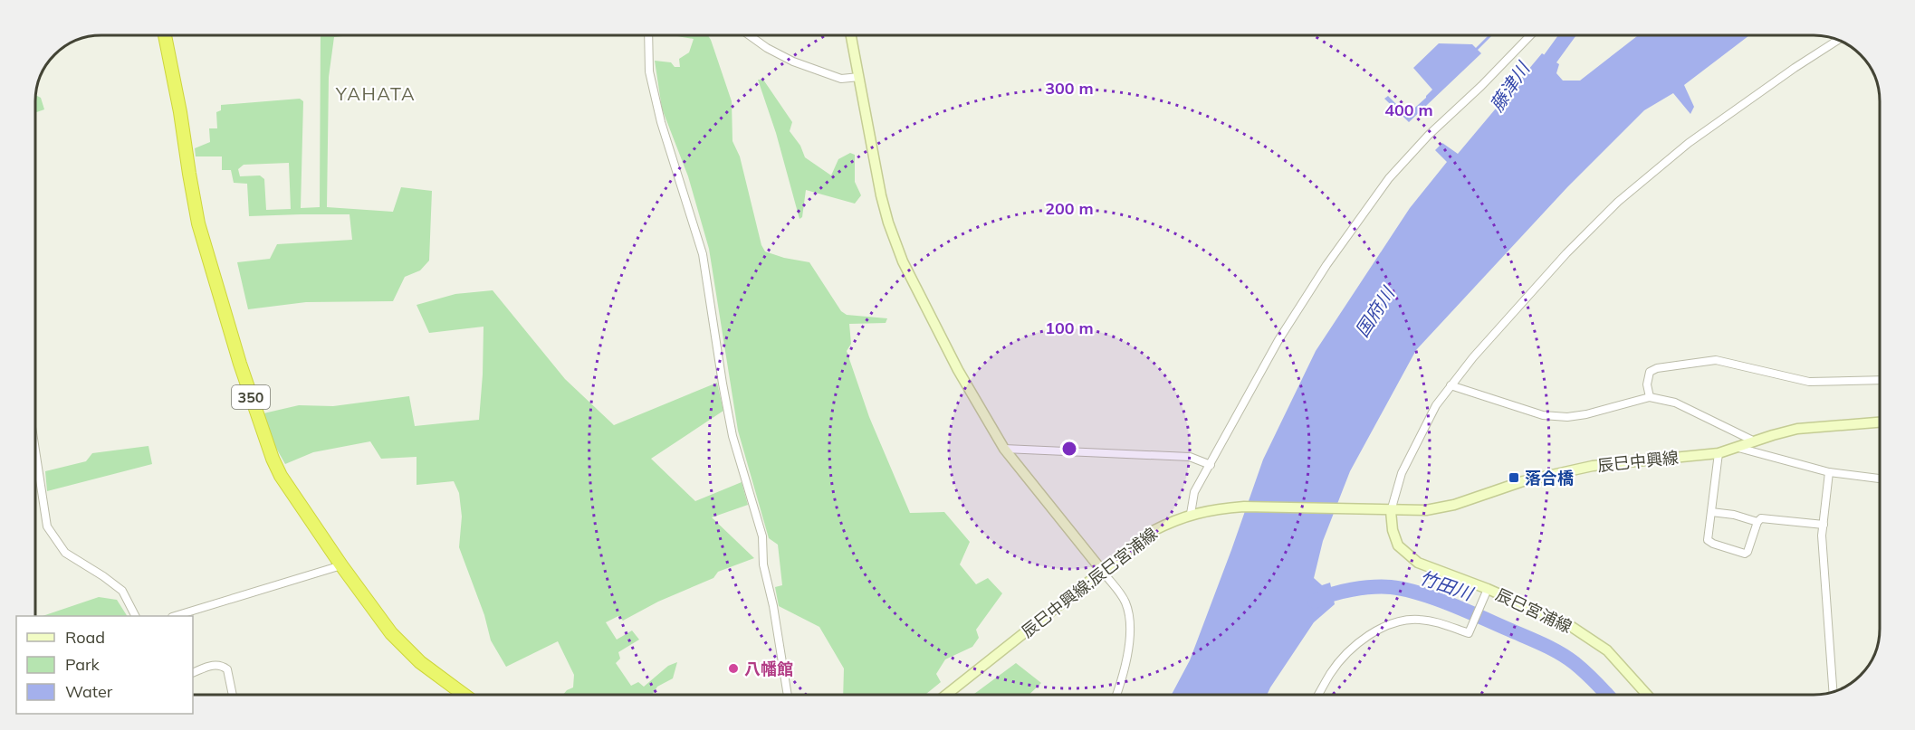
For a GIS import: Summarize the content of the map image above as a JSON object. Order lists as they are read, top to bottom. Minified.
{"streets":{"highway":["350"],"main road":["辰巳中興線","辰巳中興線;辰巳宮浦線","辰巳宮浦線"]},"crossings":[["辰巳中興線","辰巳中興線;辰巳宮浦線"],["辰巳中興線","辰巳宮浦線"],["辰巳中興線;辰巳宮浦線","辰巳宮浦線"]],"districts":["YAHATA"],"water":["藤津川","国府川","竹田川"],"places":{"transit":["落合橋"],"other":["八幡館"]},"legend":["Road","Park","Water"],"rings":["300 m","400 m","200 m","100 m"]}
